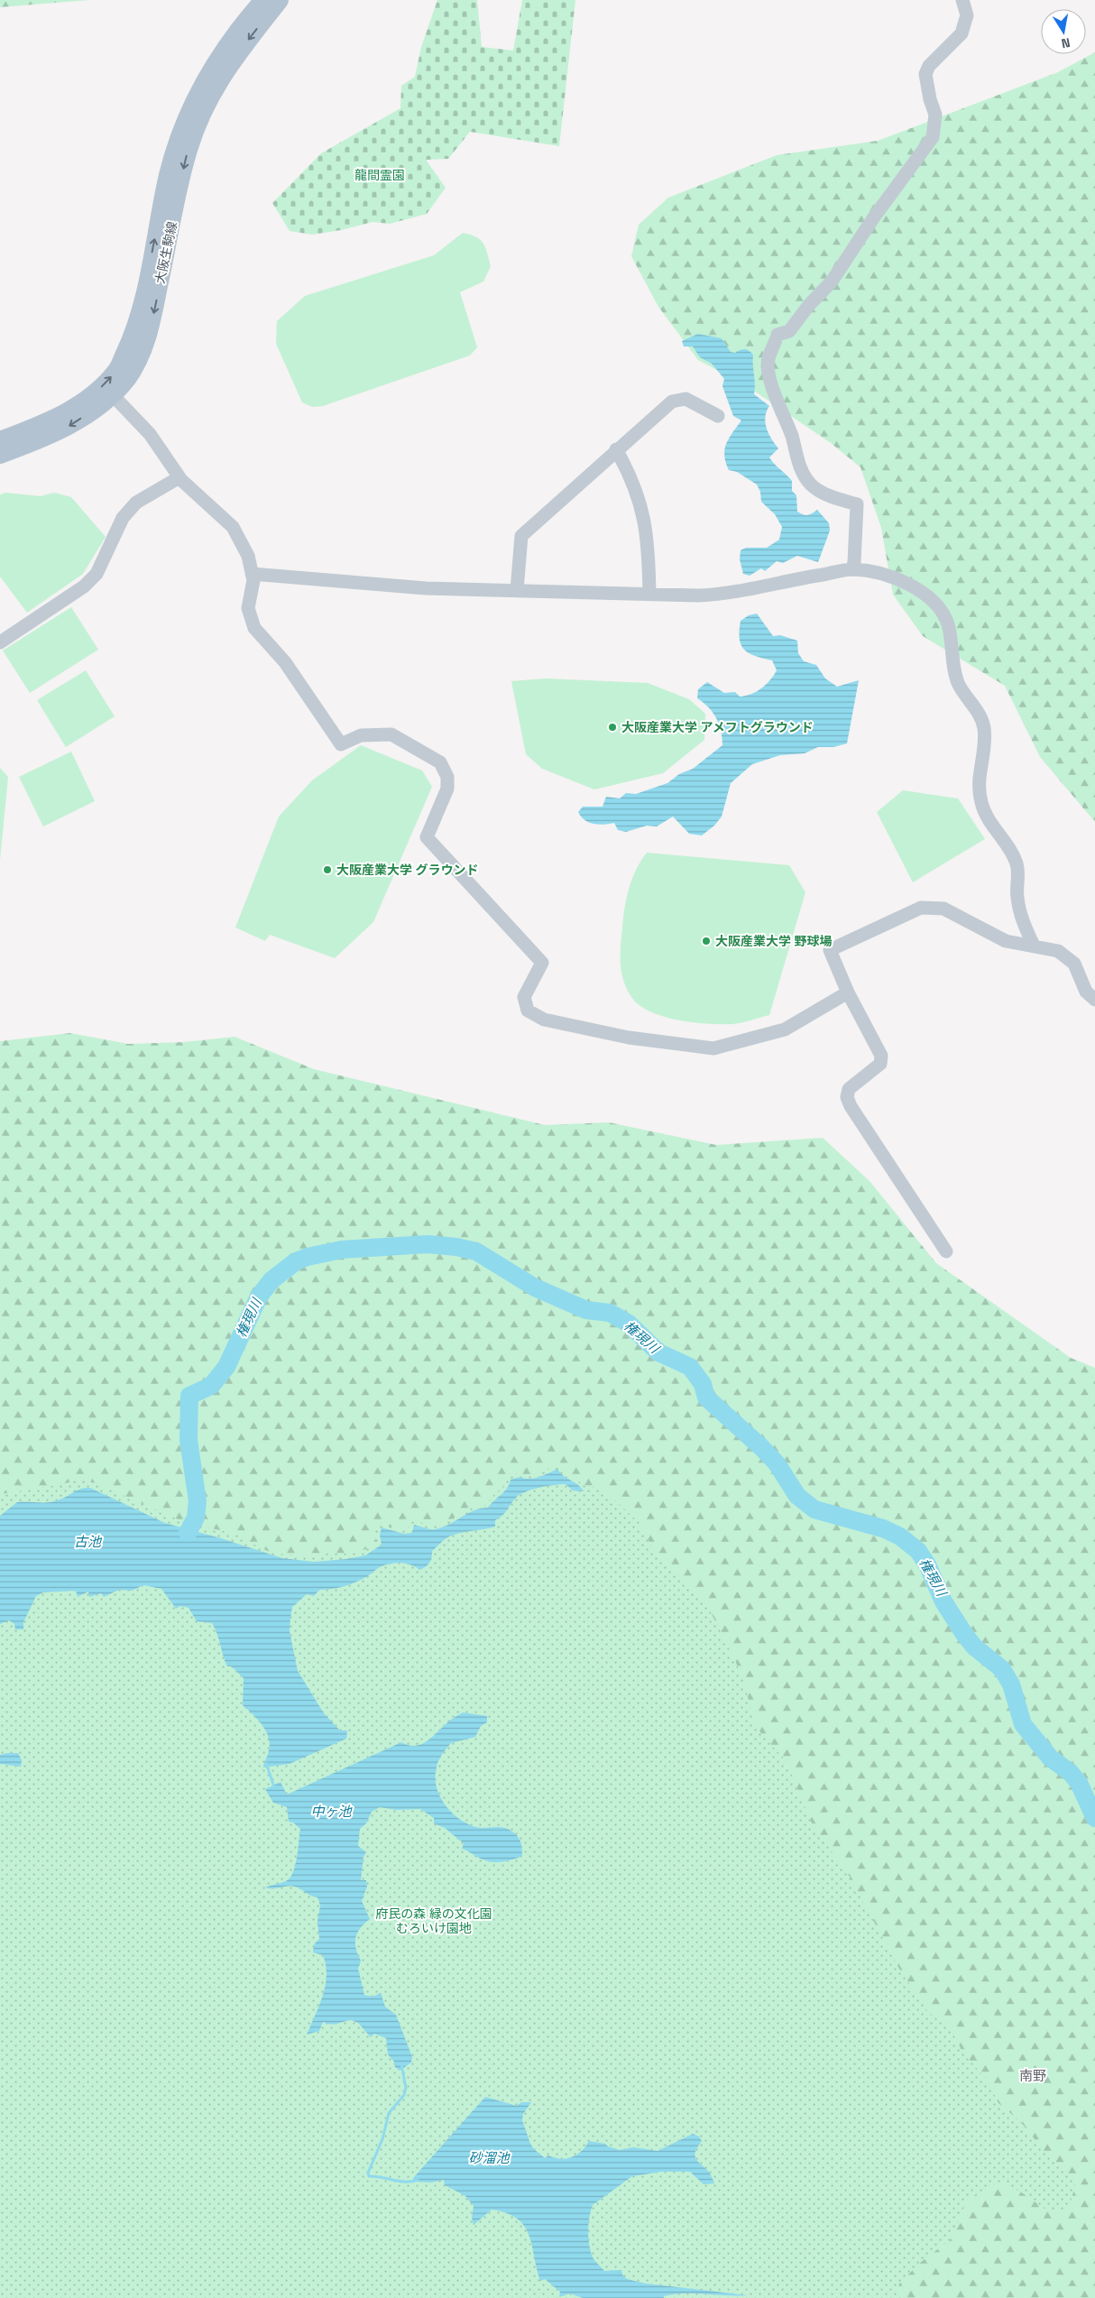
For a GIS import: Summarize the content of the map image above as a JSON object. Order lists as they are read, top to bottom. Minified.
{"streets":{"main road":["大阪生駒線"]},"districts":["南野"],"water":["権現川","古池","中ヶ池","砂溜池"],"parks":["龍間霊園","府民の森 緑の文化園 むろいけ園地"],"places":["大阪産業大学 アメフトグラウンド","大阪産業大学 グラウンド","大阪産業大学 野球場"],"north":"bottom"}
